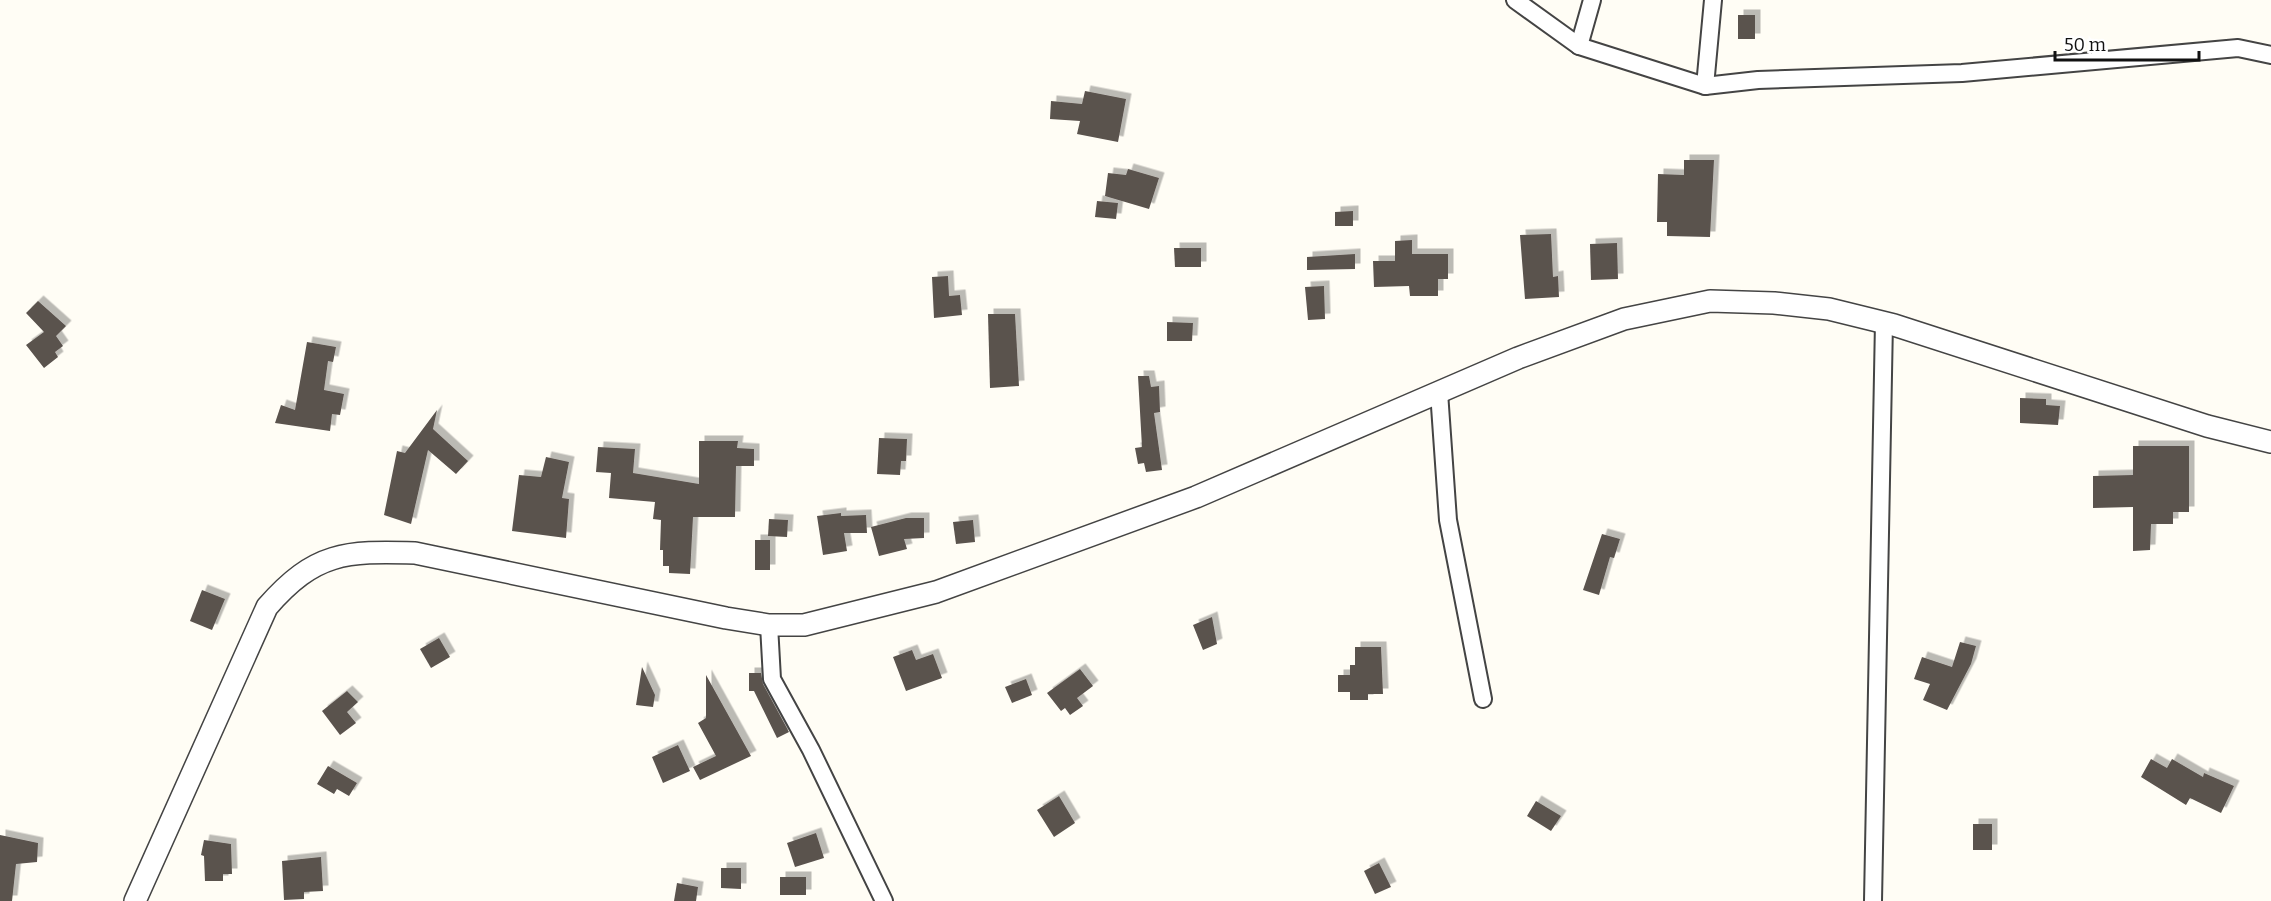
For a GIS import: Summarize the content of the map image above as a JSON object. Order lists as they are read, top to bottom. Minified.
{"scale_bar":"50 m"}
